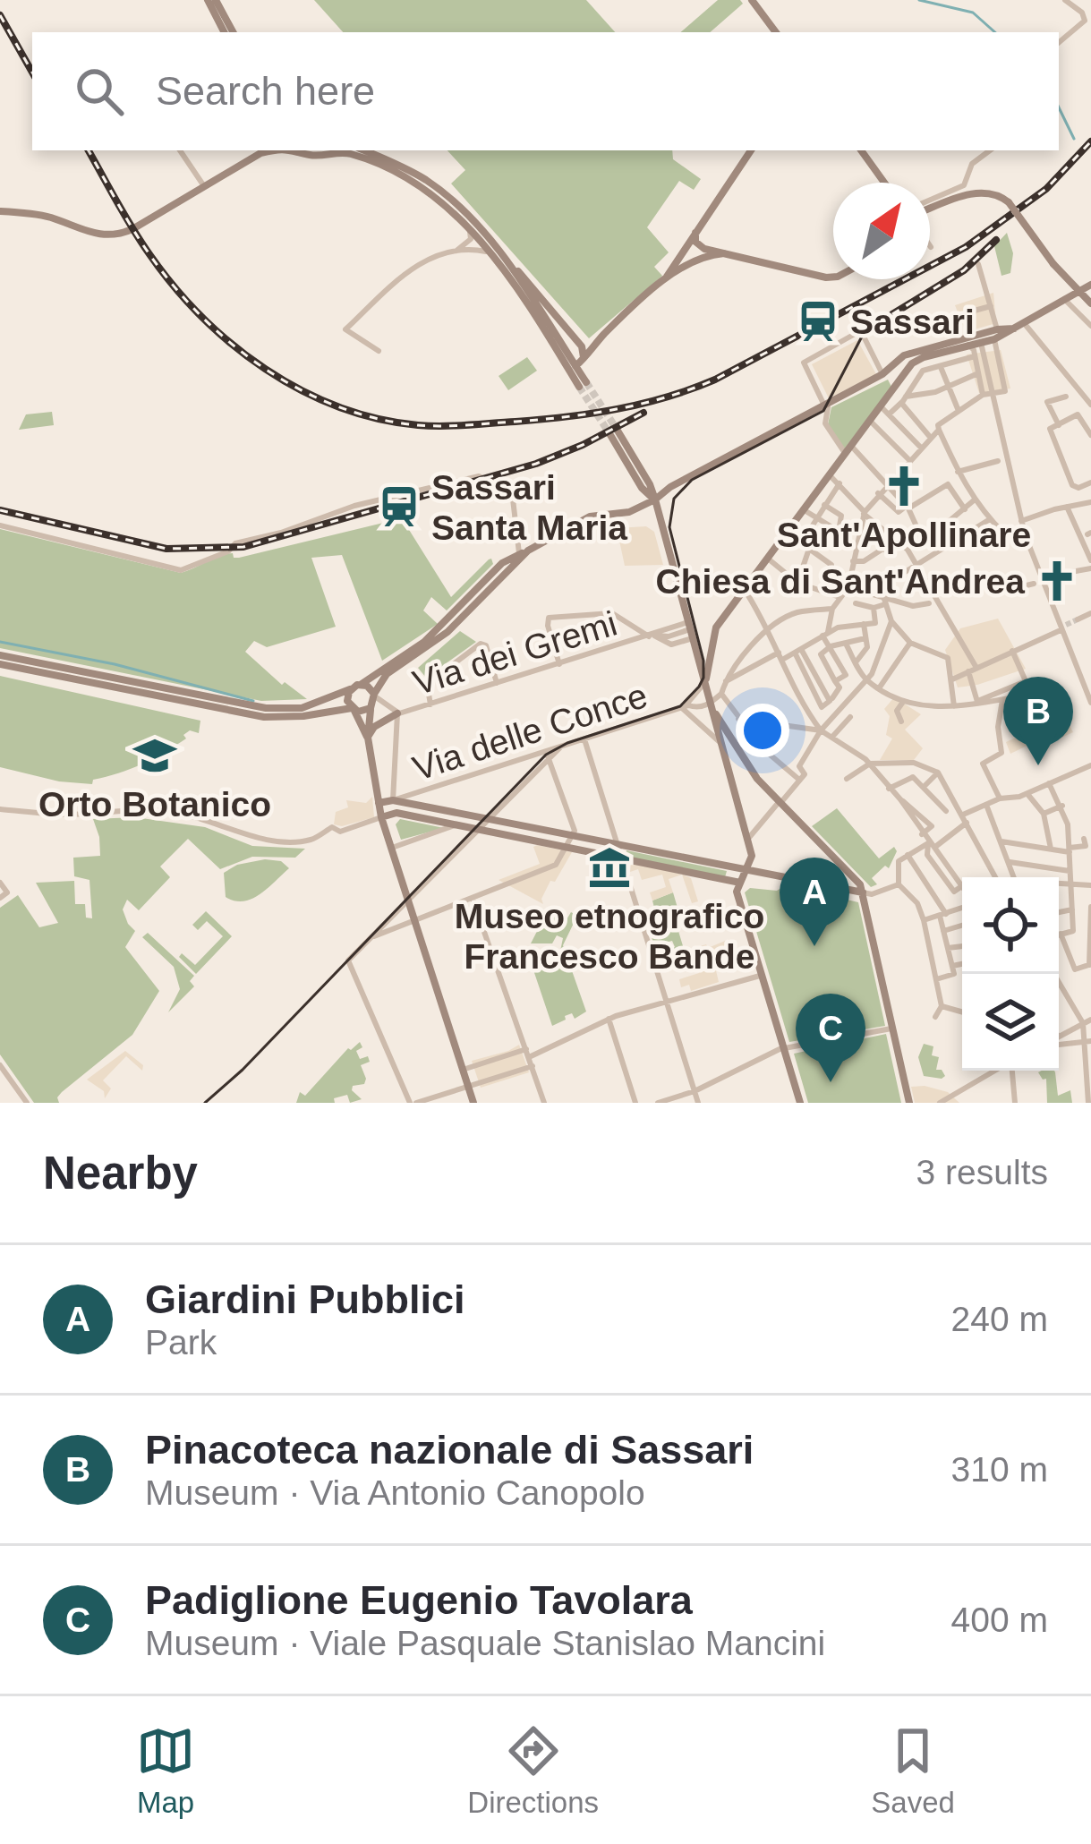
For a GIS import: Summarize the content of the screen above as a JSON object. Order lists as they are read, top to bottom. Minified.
{"streets":{"street":["Via dei Gremi","Via delle Conce"]},"places":{"station":["Sassari","Sassari Santa Maria"],"church":["Sant'Apollinare","Chiesa di Sant'Andrea"],"school or university":["Orto Botanico"],"museum":["Museo etnografico Francesco Bande"]},"north":"top right","page":{"search":"Search here","pins":["B","A","C"],"heading":["Nearby","3 results"],"list":[{"mark":"A","name":"Giardini Pubblici","note":"Park","value":"240 m"},{"mark":"B","name":"Pinacoteca nazionale di Sassari","note":"Museum · Via Antonio Canopolo","value":"310 m"},{"mark":"C","name":"Padiglione Eugenio Tavolara","note":"Museum · Viale Pasquale Stanislao Mancini","value":"400 m"}],"nav":["Map","Directions","Saved"]}}
